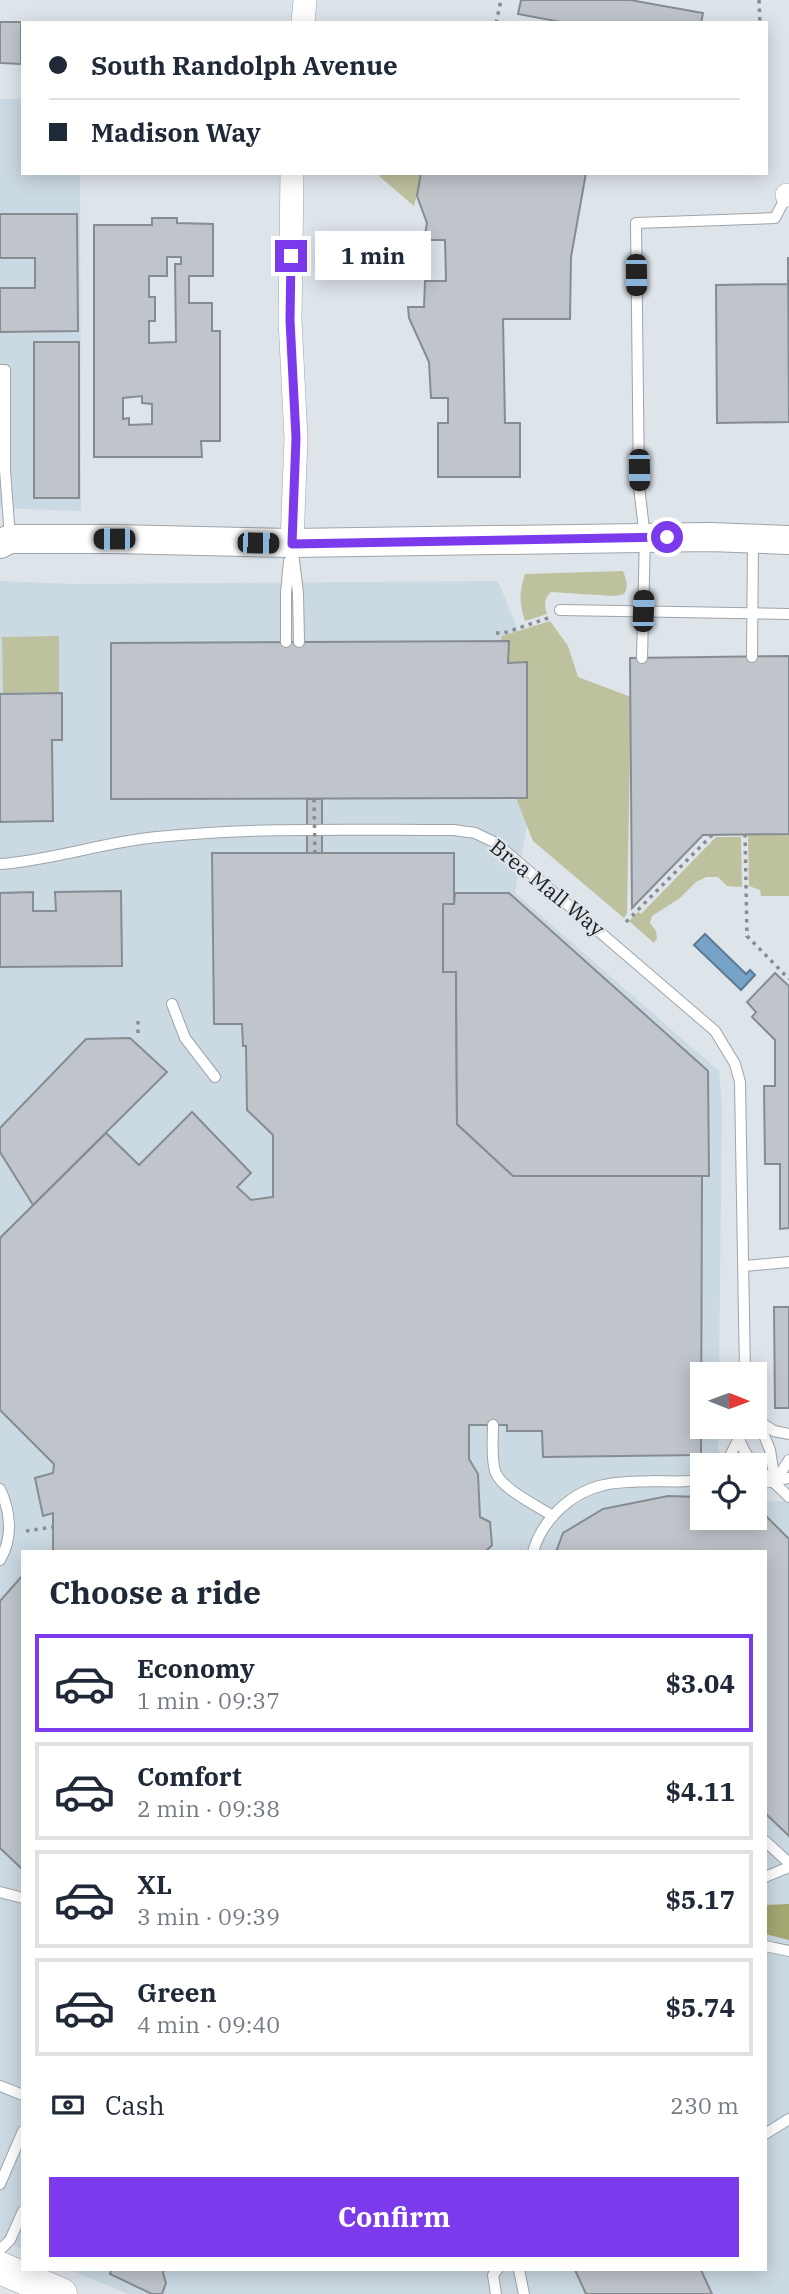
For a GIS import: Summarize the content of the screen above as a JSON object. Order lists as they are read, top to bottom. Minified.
{"streets":{"lane":["Brea Mall Way"]},"north":"right","page":{"banner":["South Randolph Avenue","Madison Way"],"bubble":"1 min","heading":"Choose a ride","list":[{"name":"Economy","note":"1 min · 09:37","value":"$3.04"},{"name":"Comfort","note":"2 min · 09:38","value":"$4.11"},{"name":"XL","note":"3 min · 09:39","value":"$5.17"},{"name":"Green","note":"4 min · 09:40","value":"$5.74"}],"pay":["Cash","230 m"],"buttons":"Confirm"}}
